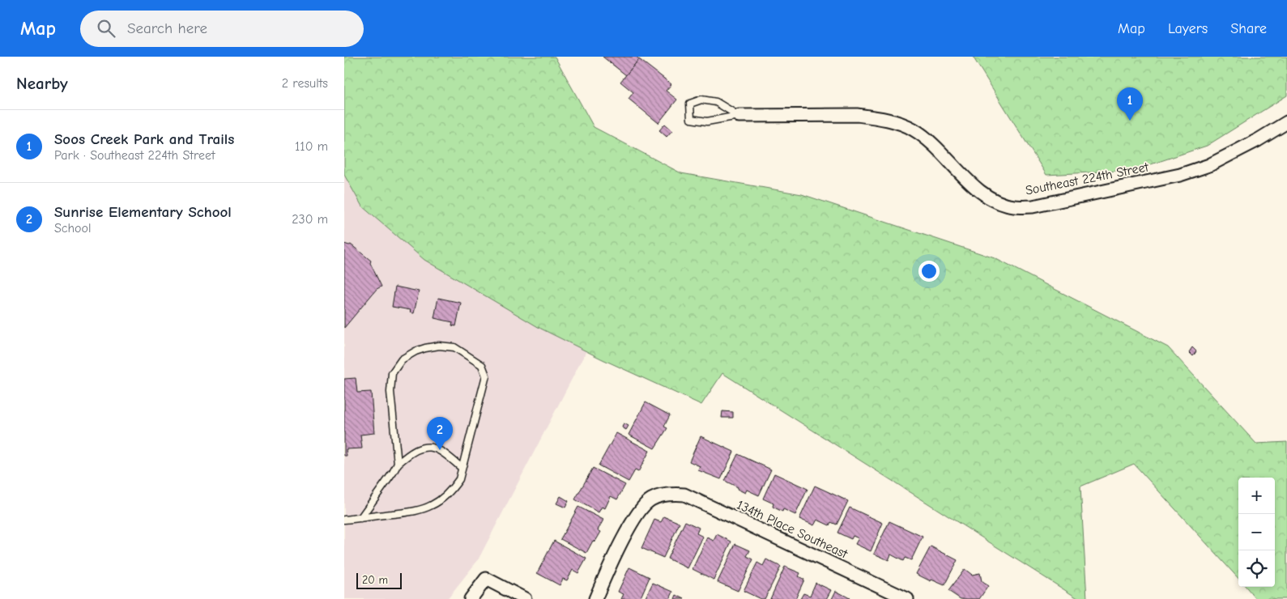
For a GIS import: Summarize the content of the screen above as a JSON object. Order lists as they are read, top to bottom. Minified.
{"streets":{"street":["Southeast 224th Street","134th Place Southeast"]},"scale_bar":"20 m","page":{"header":"Map","search":"Search here","nav":["Map","Layers","Share"],"heading":["Nearby","2 results"],"pins":["1","2"],"list":[{"mark":"1","name":"Soos Creek Park and Trails","note":"Park · Southeast 224th Street","value":"110 m"},{"mark":"2","name":"Sunrise Elementary School","note":"School","value":"230 m"}],"map_buttons":["+","−"],"scale":"20 m"}}
